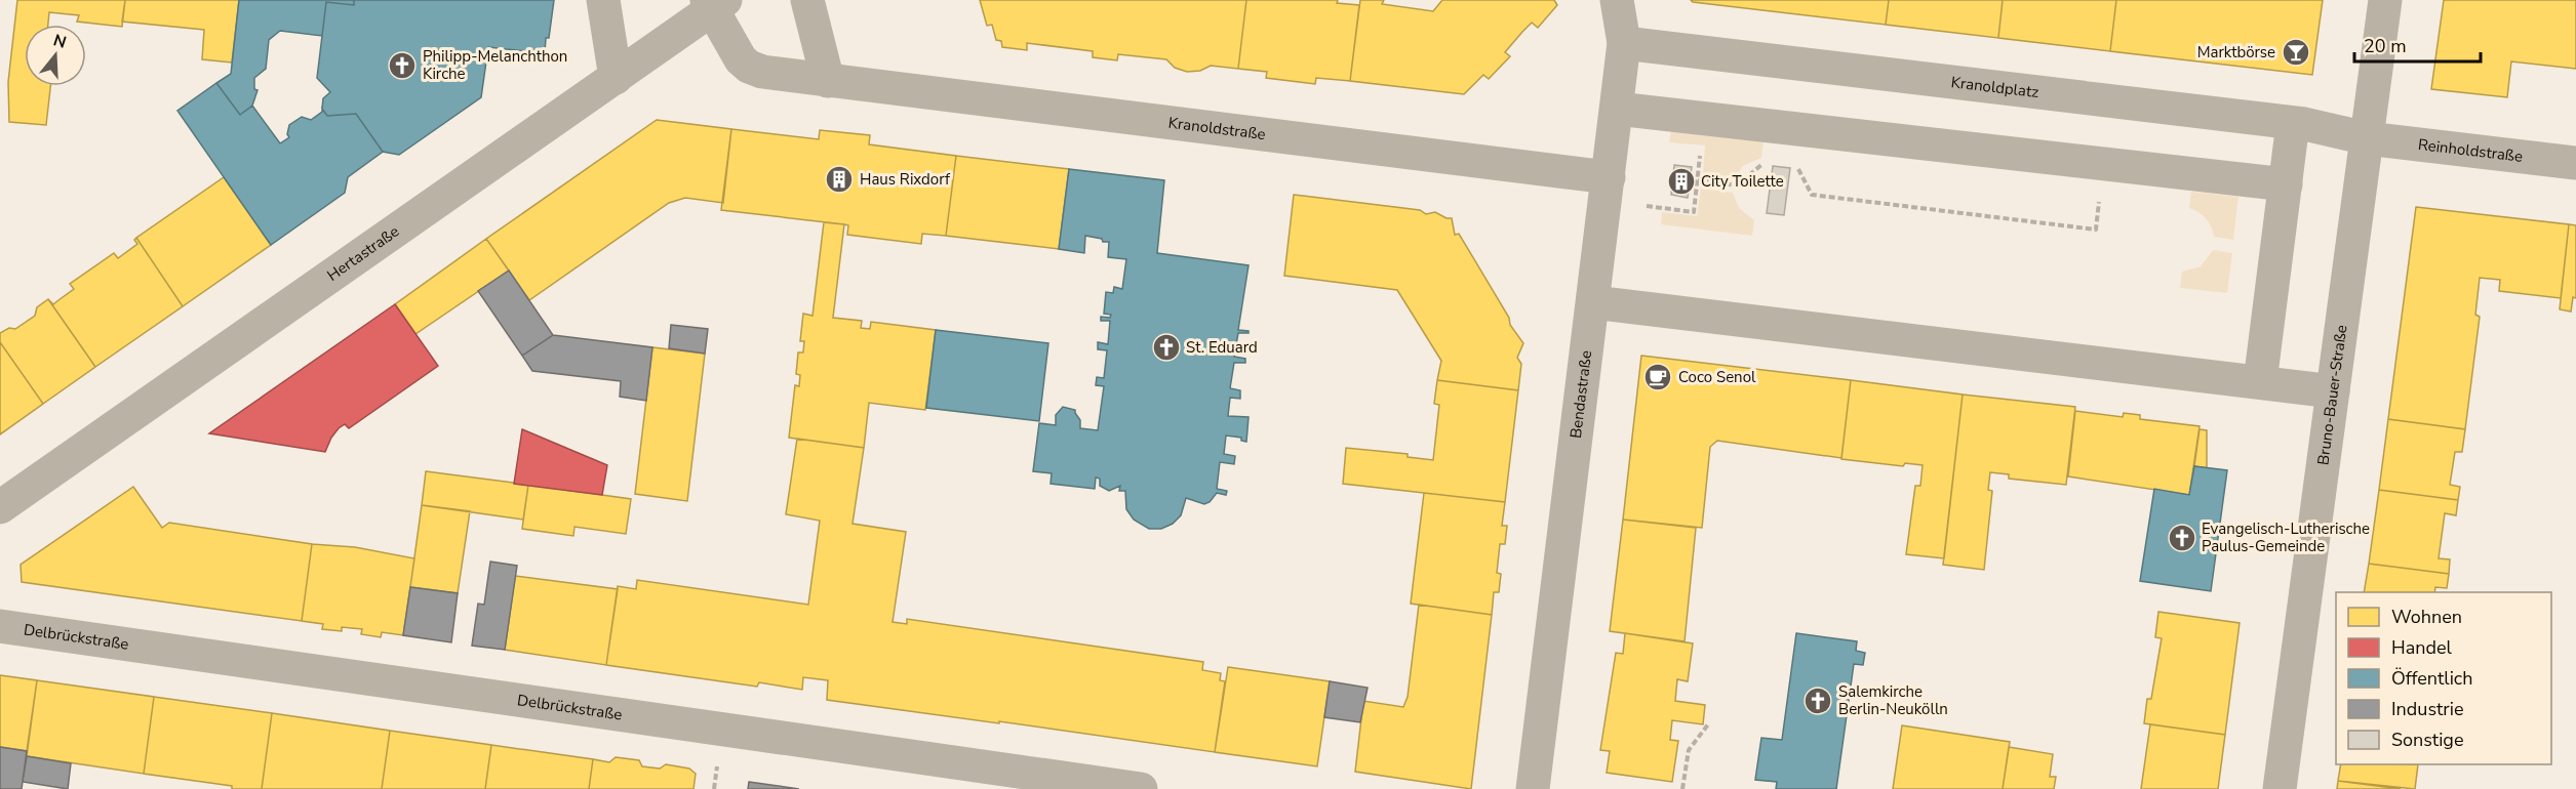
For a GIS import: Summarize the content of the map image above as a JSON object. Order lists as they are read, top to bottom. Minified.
{"streets":{"street":["Kranoldplatz","Kranoldstraße","Reinholdstraße","Hertastraße","Bendastraße","Bruno-Bauer-Straße","Delbrückstraße"]},"crossings":[["Kranoldplatz","Reinholdstraße"],["Kranoldplatz","Bendastraße"],["Kranoldplatz","Bruno-Bauer-Straße"],["Kranoldstraße","Hertastraße"],["Kranoldstraße","Bendastraße"],["Reinholdstraße","Bruno-Bauer-Straße"]],"places":{"bar":["Marktbörse"],"church":["Philipp-Melanchthon Kirche","St. Eduard","Evangelisch-Lutherische Paulus-Gemeinde","Salemkirche Berlin-Neukölln"],"building":["Haus Rixdorf","City Toilette"],"cafe":["Coco Senol"]},"legend":["Wohnen","Handel","Öffentlich","Industrie","Sonstige"],"scale_bar":"20 m","north":"top"}
